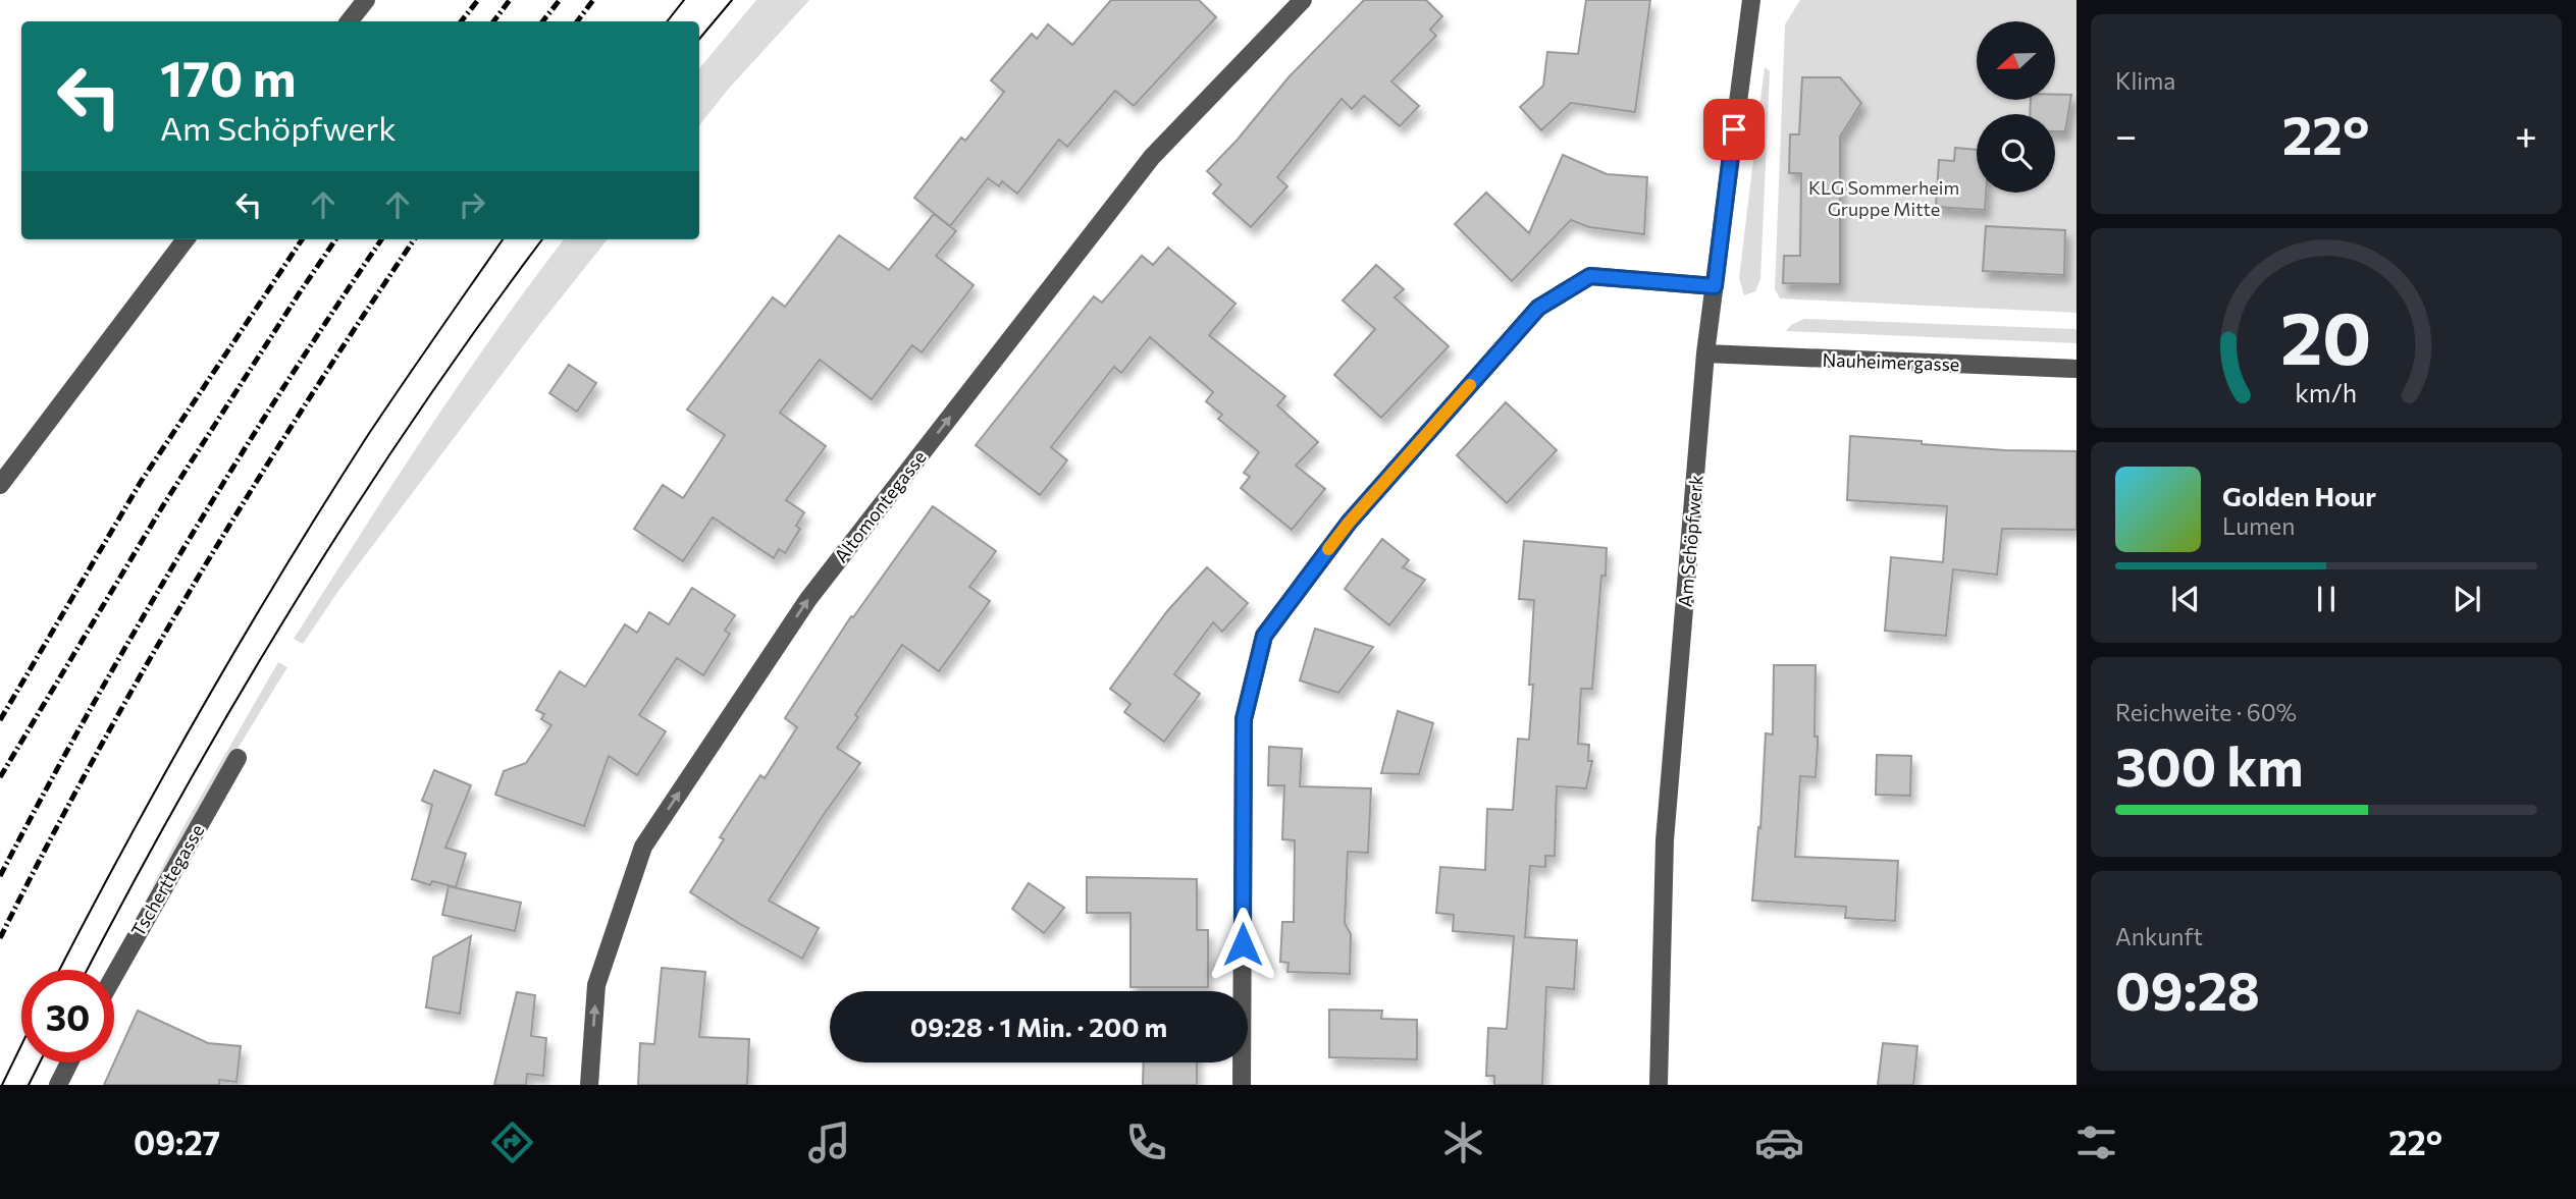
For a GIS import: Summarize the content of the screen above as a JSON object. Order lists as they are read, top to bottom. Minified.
{"streets":{"street":["Nauheimergasse","Altomontegasse","Am Schöpfwerk","Tscherttegasse"]},"crossings":[["Nauheimergasse","Am Schöpfwerk"]],"one_way":["Altomontegasse"],"parks":["KLG Sommerheim Gruppe Mitte"],"north":"left","page":{"tile":["Klima",["Reichweite · 60%","300 km"],["Ankunft","09:28"]],"turn":["170 m","Am Schöpfwerk"],"heat":["−","22°","+"],"song":["Golden Hour","Lumen"],"limit":"30","trip":"09:28 · 1 Min. · 200 m","tabs":["09:27","22°"],"gauge":["20","km/h"]}}
